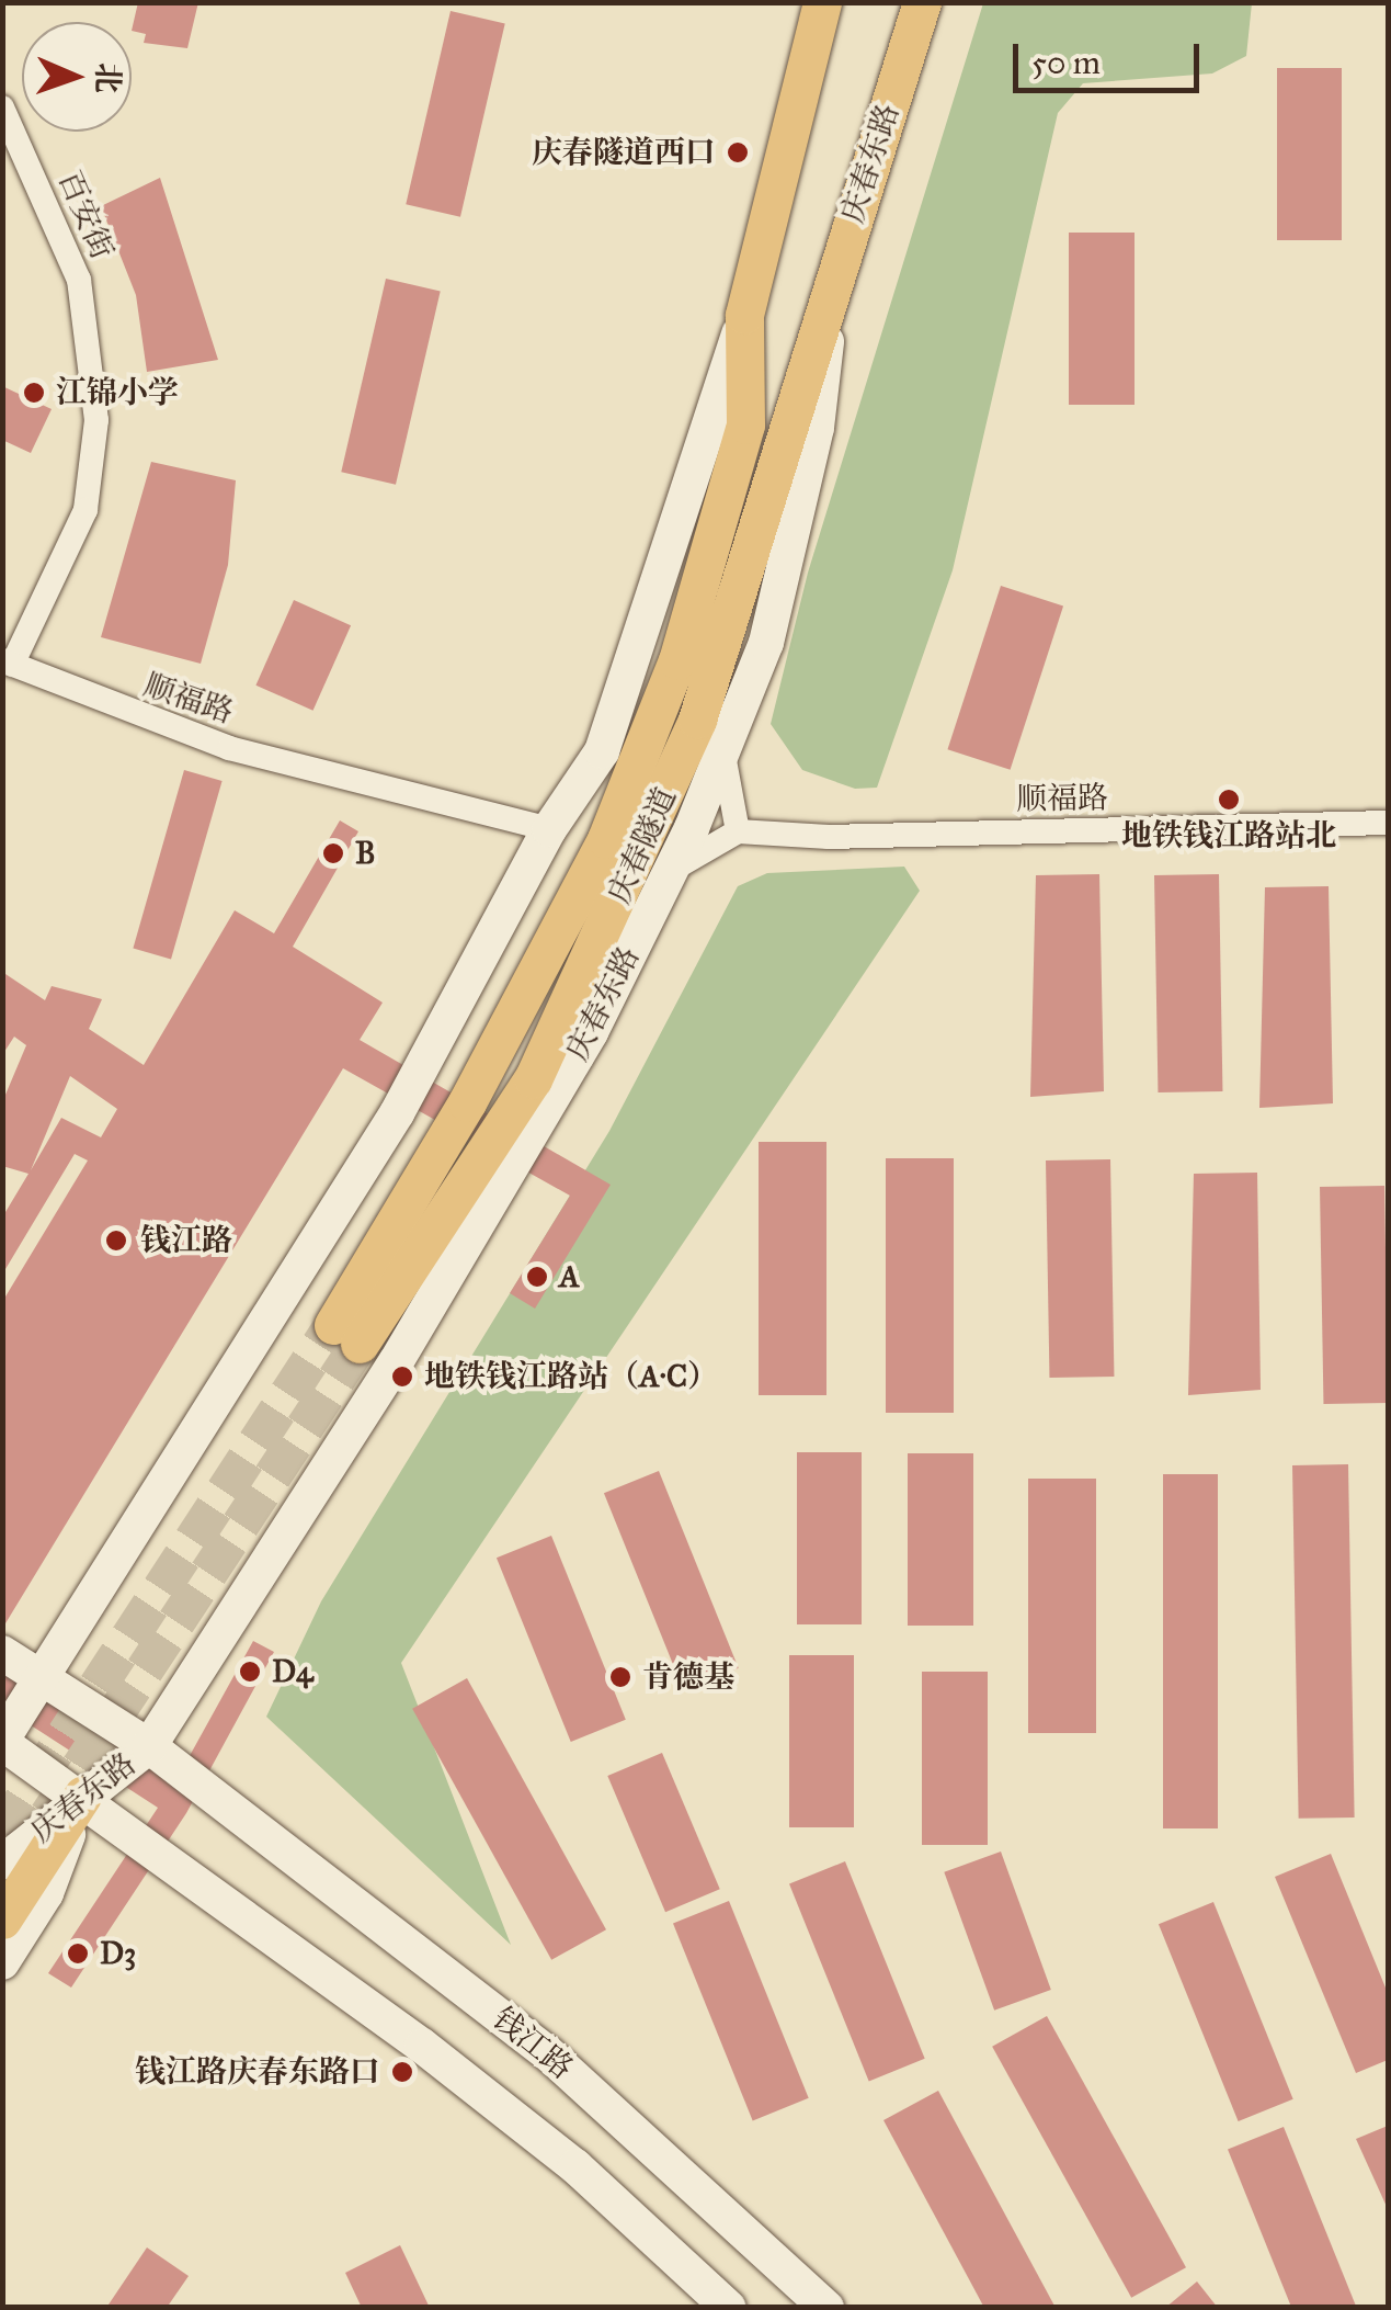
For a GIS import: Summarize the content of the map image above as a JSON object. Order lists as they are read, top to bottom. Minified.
{"streets":{"main road":["庆春东路","庆春隧道","钱江路"],"street":["百安街","顺福路"]},"crossings":[["庆春东路","庆春隧道"],["庆春东路","钱江路"],["百安街","顺福路"]],"places":["庆春隧道西口","江锦小学","地铁钱江路站北","B","钱江路","A","地铁钱江路站（A·C）","D4","肯德基","D3","钱江路庆春东路口"],"scale_bar":"50 m","north":"right"}
